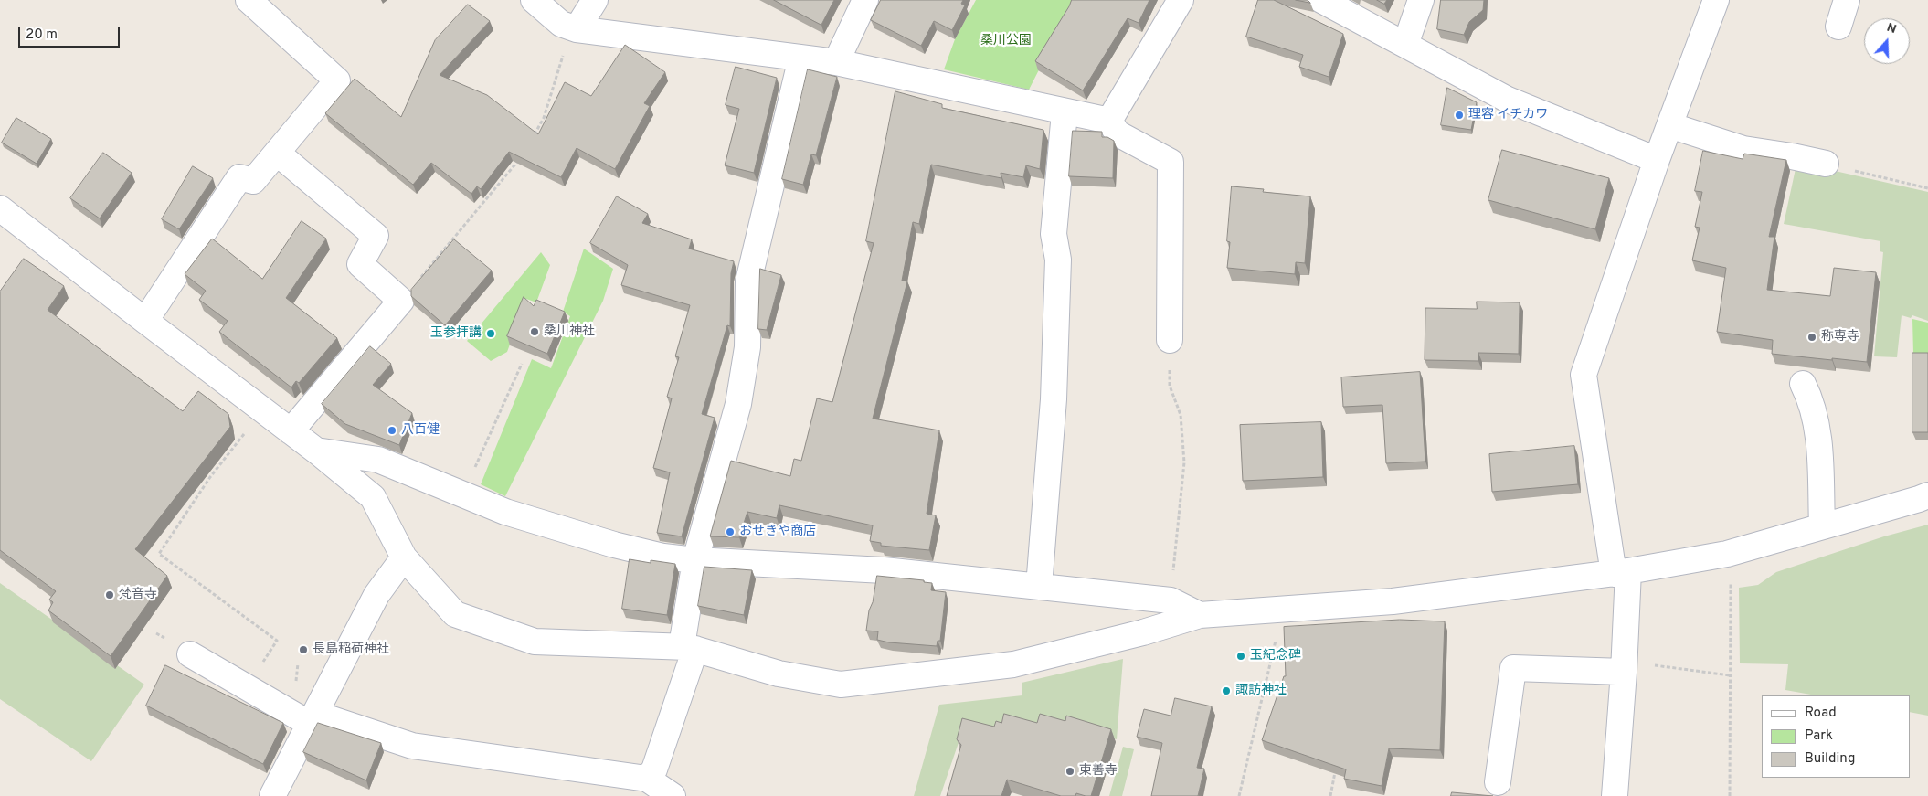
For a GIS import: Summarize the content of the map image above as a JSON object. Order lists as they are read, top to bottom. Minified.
{"parks":["桑川公園"],"places":["理容 イチカワ","桑川神社","玉参拝講","称専寺","八百健","おせきや商店","梵音寺","長島稲荷神社","玉紀念碑","諏訪神社","東善寺"],"legend":["Road","Park","Building"],"scale_bar":"20 m","north":"top"}
